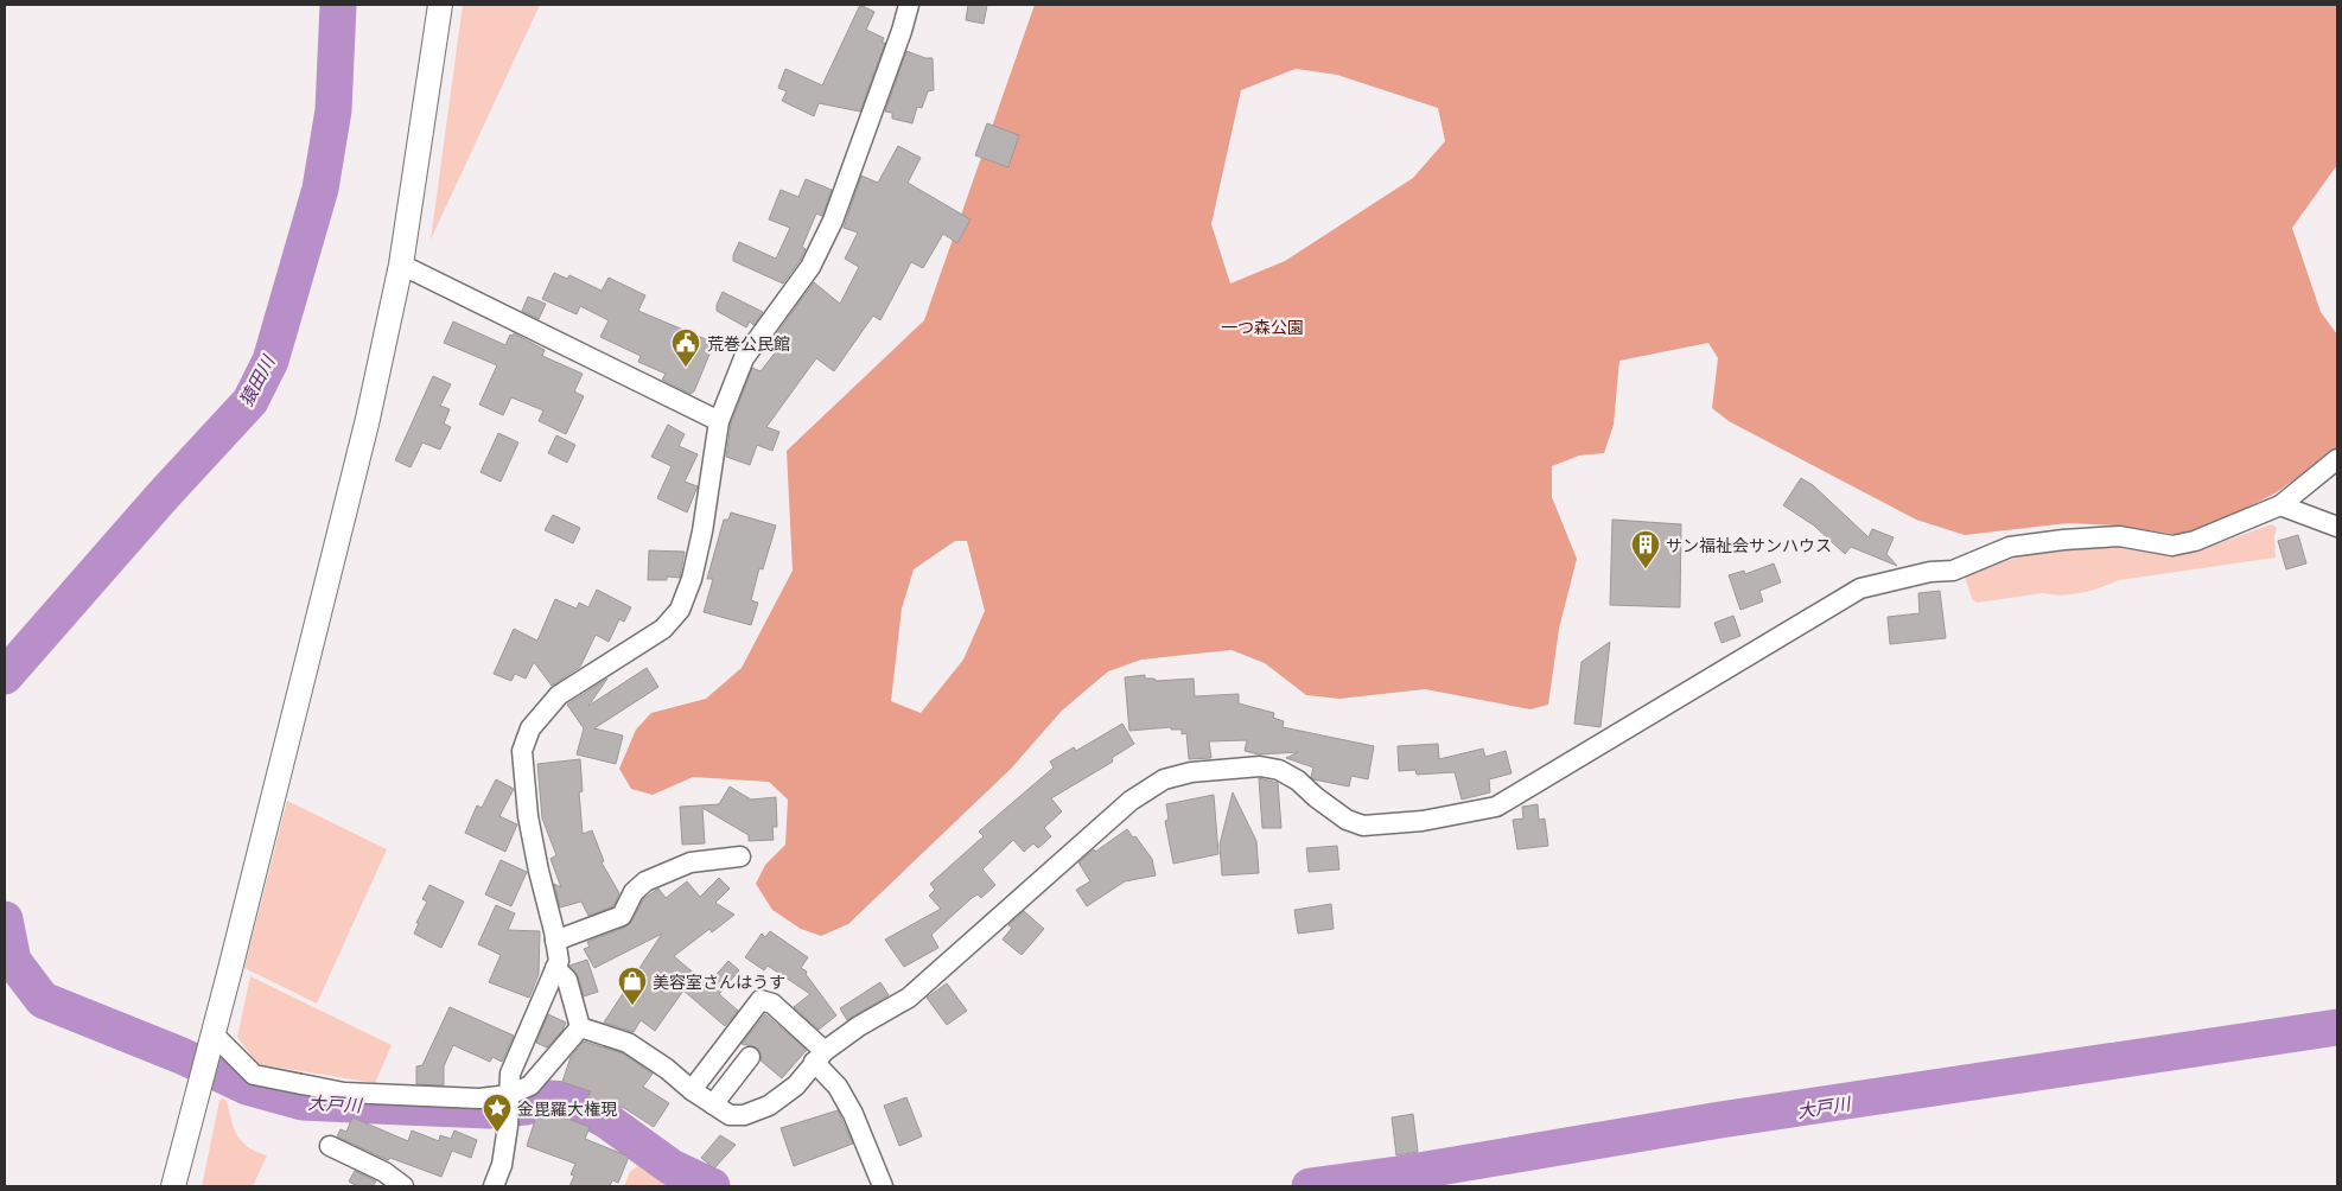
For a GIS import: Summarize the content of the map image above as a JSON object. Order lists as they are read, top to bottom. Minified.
{"water":["猿田川","大戸川"],"parks":["一つ森公園"],"places":{"public building":["荒巻公民館"],"building":["サン福祉会サンハウス"],"shop":["美容室さんはうす"],"place":["金毘羅大権現"]}}
